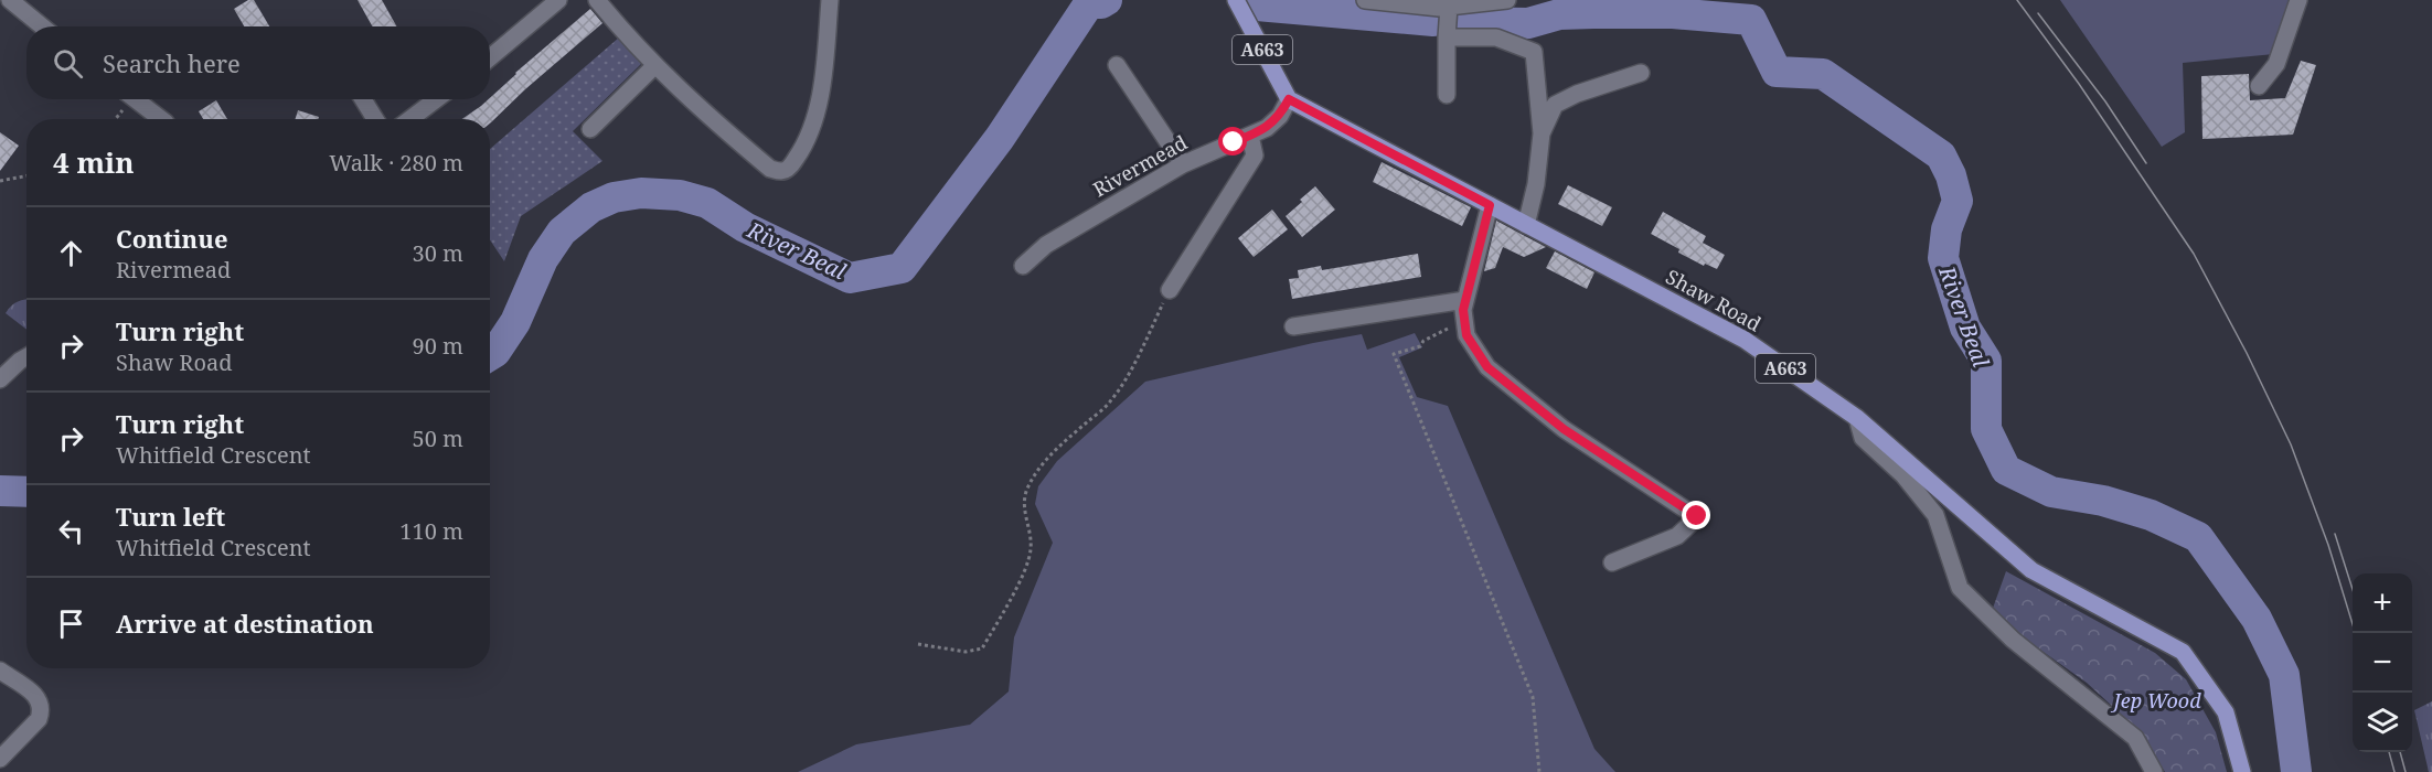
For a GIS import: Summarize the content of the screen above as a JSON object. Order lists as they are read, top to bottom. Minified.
{"streets":{"main road":["A663","Shaw Road"],"street":["Rivermead"]},"crossings":[["A663","Rivermead"],["A663","Shaw Road"],["Rivermead","Shaw Road"]],"water":["River Beal"],"parks":["Jep Wood"],"page":{"search":"Search here","heading":["4 min","Walk · 280 m"],"list":[["Continue","Rivermead","30 m"],["Turn right","Shaw Road","90 m"],["Turn right","Whitfield Crescent","50 m"],["Turn left","Whitfield Crescent","110 m"],"Arrive at destination"],"map_buttons":["+","−"]}}
